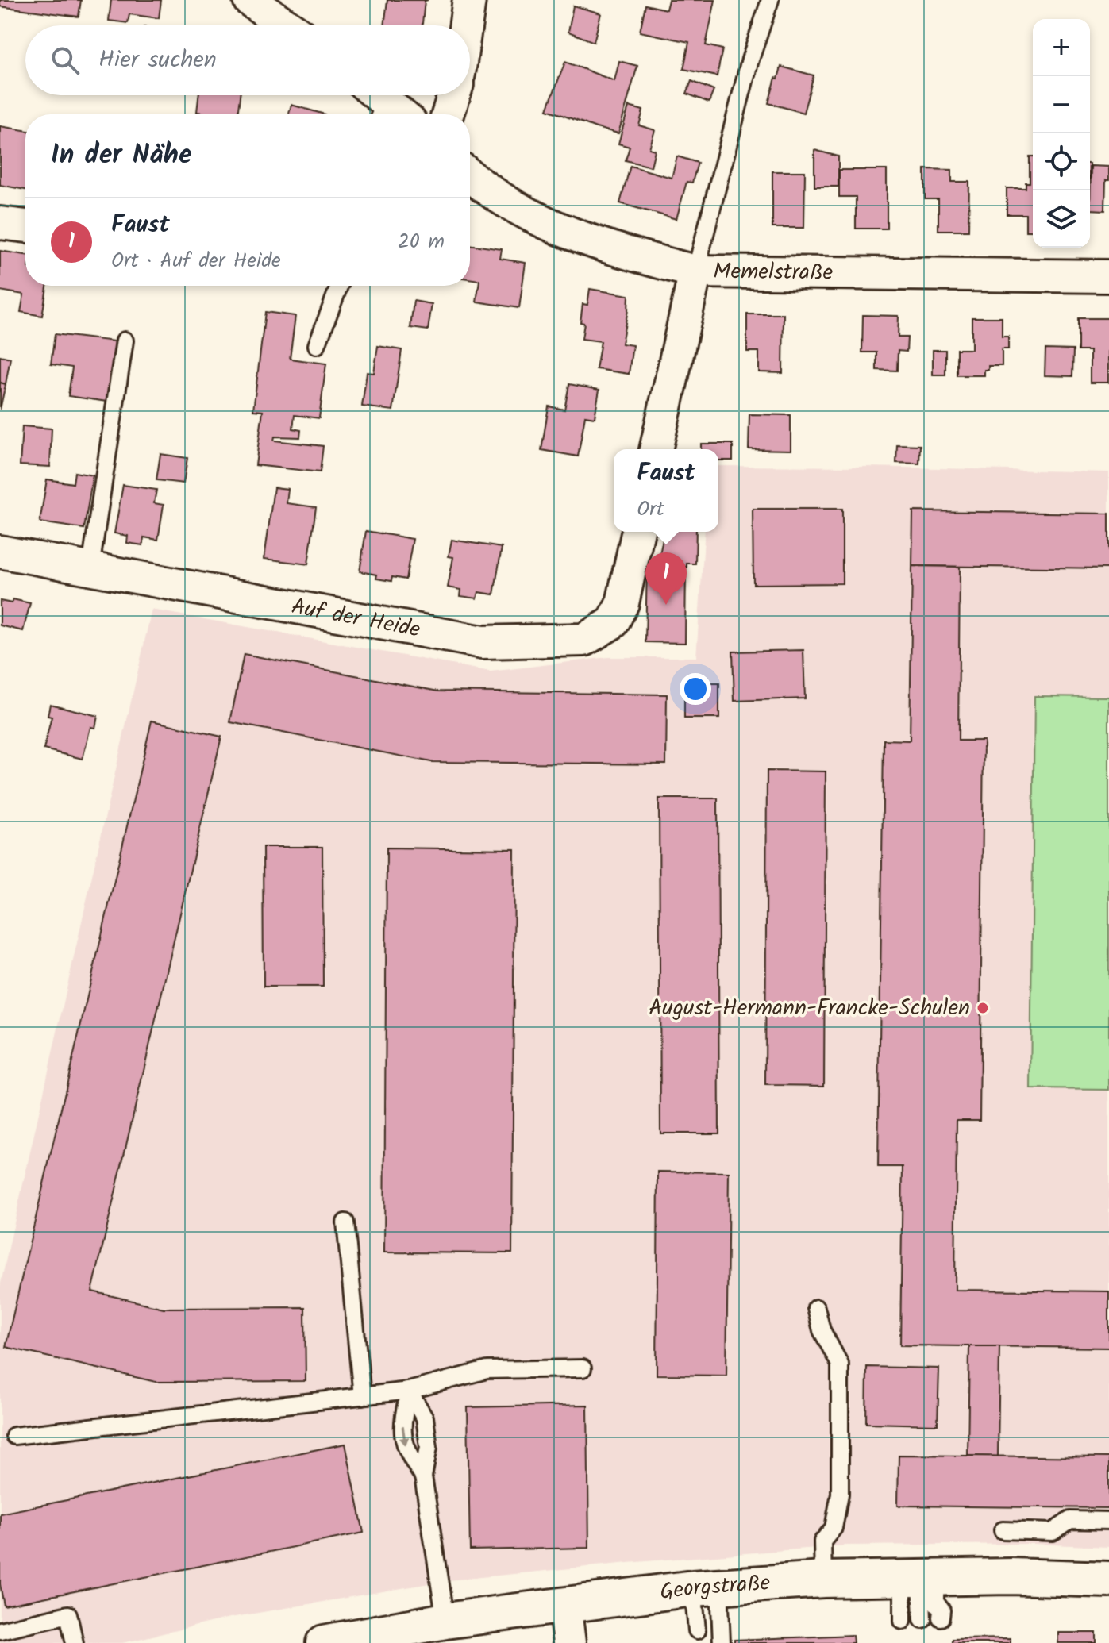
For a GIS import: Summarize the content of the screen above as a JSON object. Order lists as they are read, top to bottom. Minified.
{"streets":{"street":["Memelstraße","Auf der Heide","Georgstraße"]},"places":["August-Hermann-Francke-Schulen"],"page":{"map_buttons":["+","−"],"search":"Hier suchen","heading":"In der Nähe","list":[{"mark":"1","name":"Faust","note":"Ort · Auf der Heide","value":"20 m"}],"popup":["Faust","Ort"],"pins":"1"}}
